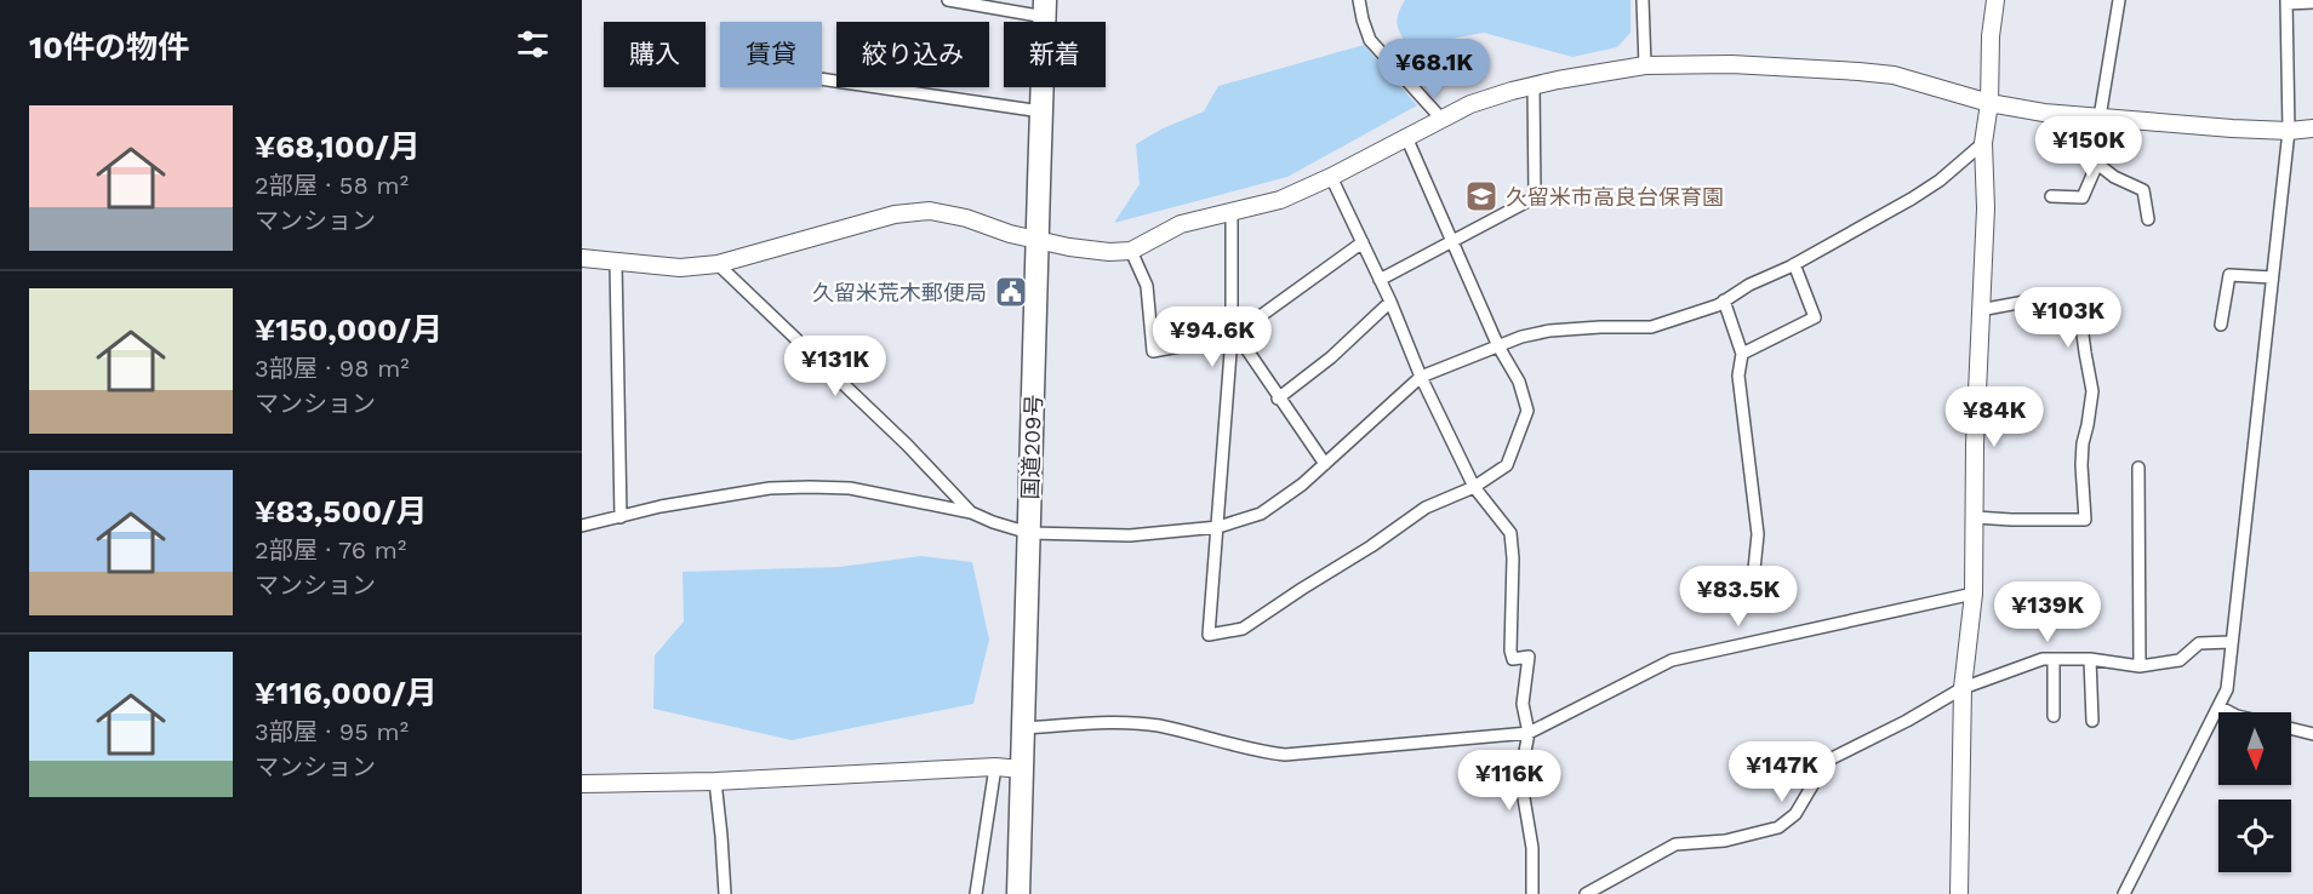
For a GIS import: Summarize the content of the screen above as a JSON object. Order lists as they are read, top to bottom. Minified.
{"streets":{"highway":["国道209号"]},"places":{"school or university":["久留米市高良台保育園"],"public building":["久留米荒木郵便局"]},"north":"bottom","page":{"heading":"10件の物件","chip":["購入","賃貸","絞り込み","新着"],"price":["¥68.1K","¥150K","¥103K","¥94.6K","¥131K","¥84K","¥83.5K","¥139K","¥147K","¥116K"],"list":[{"name":"¥68,100/月","note":"2部屋 · 58 m² · マンション"},{"name":"¥150,000/月","note":"3部屋 · 98 m² · マンション"},{"name":"¥83,500/月","note":"2部屋 · 76 m² · マンション"},{"name":"¥116,000/月","note":"3部屋 · 95 m² · マンション"}]}}
